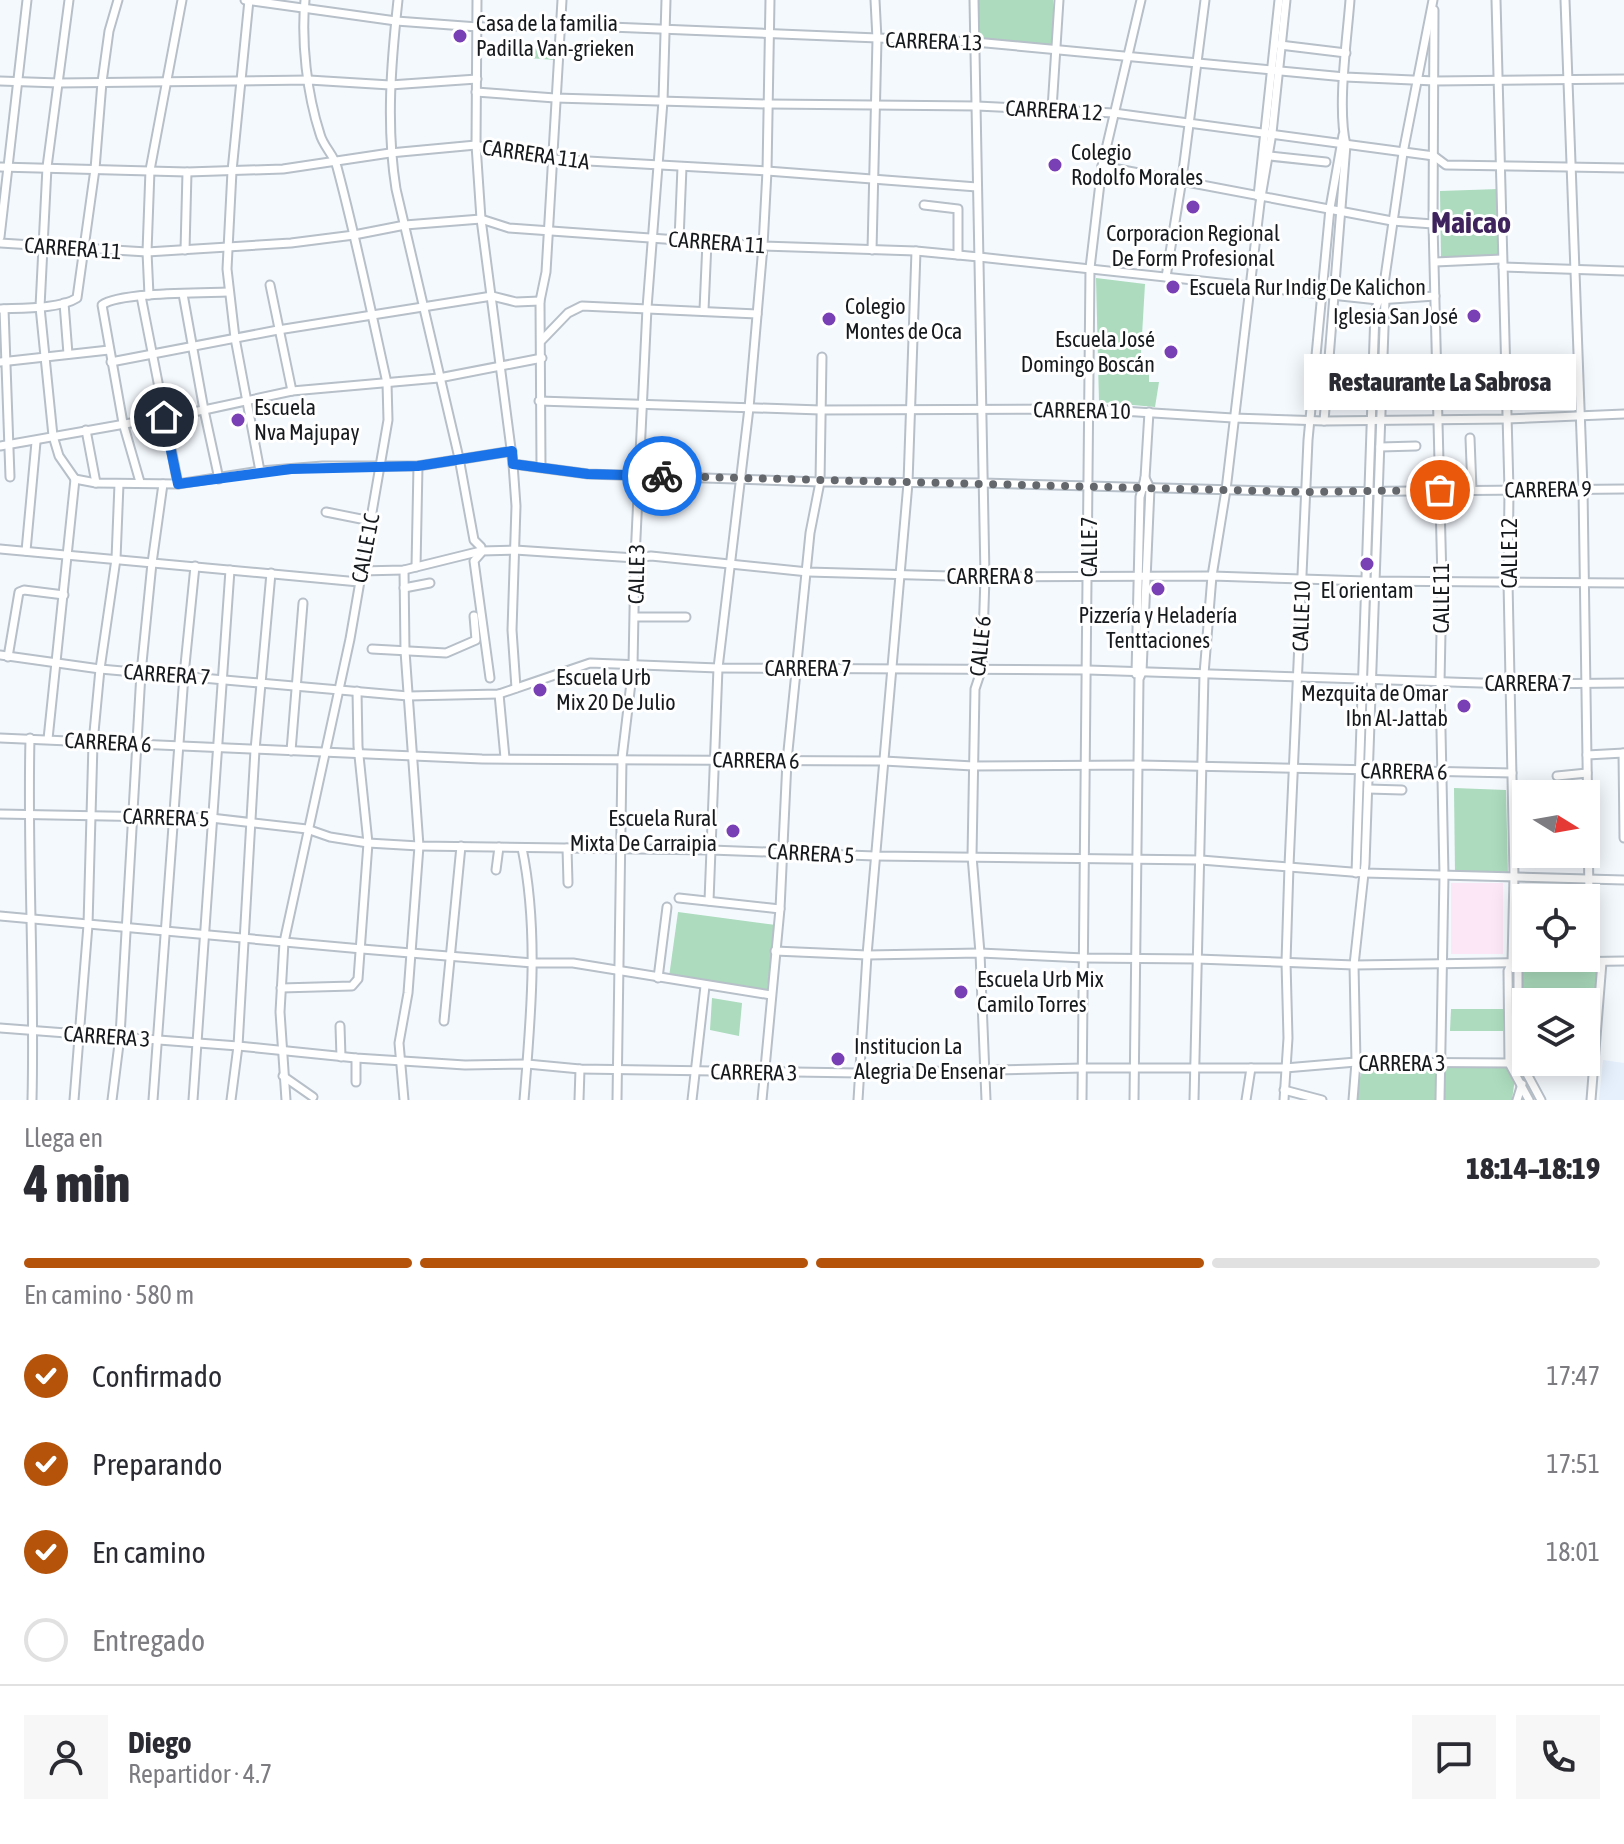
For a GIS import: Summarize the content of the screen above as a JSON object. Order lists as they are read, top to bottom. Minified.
{"streets":{"street":["CARRERA 13","CARRERA 12","CARRERA 11A","CARRERA 11","CARRERA 10","CARRERA 9","CALLE 7","CALLE 1C","CALLE 12","CALLE 3","CARRERA 8","CALLE 11","CALLE 10","CALLE 6","CARRERA 7","CARRERA 6","CARRERA 5","CARRERA 3"]},"crossings":[["CARRERA 13","CALLE 7"],["CARRERA 13","CALLE 1C"],["CARRERA 13","CALLE 12"],["CARRERA 13","CALLE 3"],["CARRERA 13","CALLE 11"],["CARRERA 13","CALLE 10"],["CARRERA 13","CALLE 6"],["CARRERA 12","CALLE 7"],["CARRERA 12","CALLE 12"],["CARRERA 12","CALLE 3"],["CARRERA 12","CALLE 11"],["CARRERA 12","CALLE 10"],["CARRERA 12","CALLE 6"],["CARRERA 11A","CALLE 1C"],["CARRERA 11A","CALLE 3"],["CARRERA 11A","CALLE 6"],["CARRERA 11","CALLE 7"],["CARRERA 11","CALLE 1C"],["CARRERA 11","CALLE 3"],["CARRERA 11","CALLE 11"],["CARRERA 11","CALLE 10"],["CARRERA 11","CALLE 6"],["CARRERA 10","CALLE 7"],["CARRERA 10","CALLE 12"],["CARRERA 10","CALLE 3"],["CARRERA 10","CALLE 11"],["CARRERA 10","CALLE 10"],["CARRERA 10","CALLE 6"],["CARRERA 9","CALLE 7"],["CARRERA 9","CALLE 12"],["CARRERA 9","CALLE 3"],["CARRERA 9","CALLE 11"],["CARRERA 9","CALLE 10"],["CARRERA 9","CALLE 6"],["CALLE 7","CARRERA 8"],["CALLE 7","CARRERA 7"],["CALLE 7","CARRERA 6"],["CALLE 7","CARRERA 5"],["CALLE 7","CARRERA 3"],["CALLE 1C","CARRERA 8"],["CALLE 1C","CARRERA 7"],["CALLE 1C","CARRERA 6"],["CALLE 1C","CARRERA 5"],["CALLE 1C","CARRERA 3"],["CALLE 12","CARRERA 8"],["CALLE 12","CARRERA 7"],["CALLE 12","CARRERA 6"],["CALLE 12","CARRERA 5"],["CALLE 12","CARRERA 3"],["CALLE 3","CARRERA 8"],["CALLE 3","CARRERA 7"],["CALLE 3","CARRERA 6"],["CALLE 3","CARRERA 5"],["CALLE 3","CARRERA 3"],["CARRERA 8","CALLE 11"],["CARRERA 8","CALLE 10"],["CARRERA 8","CALLE 6"],["CALLE 11","CARRERA 7"],["CALLE 11","CARRERA 6"],["CALLE 11","CARRERA 5"],["CALLE 11","CARRERA 3"],["CALLE 10","CARRERA 7"],["CALLE 10","CARRERA 6"],["CALLE 10","CARRERA 5"],["CALLE 10","CARRERA 3"],["CALLE 6","CARRERA 7"],["CALLE 6","CARRERA 6"],["CALLE 6","CARRERA 5"],["CALLE 6","CARRERA 3"]],"districts":["Maicao"],"places":["Casa de la familia Padilla Van-grieken","Colegio Rodolfo Morales","Corporacion Regional De Form Profesional","Escuela Rur Indig De Kalichon","Iglesia San José","Colegio Montes de Oca","Escuela José Domingo Boscán","Escuela Nva Majupay","Restaurante La Sabrosa","El orientam","Pizzería y Heladería Tenttaciones","Escuela Urb Mix 20 De Julio","Mezquita de Omar Ibn Al-Jattab","Escuela Rural Mixta De Carraipia","Escuela Urb Mix Camilo Torres","Institucion La Alegria De Ensenar"],"north":"right","page":{"bubble":"Restaurante La Sabrosa","heading":["4 min","Llega en","18:14–18:19"],"panel":["Diego","Repartidor · 4.7"],"bar":"En camino · 580 m","list":[["Confirmado","17:47"],["Preparando","17:51"],["En camino","18:01"],"Entregado"]}}
